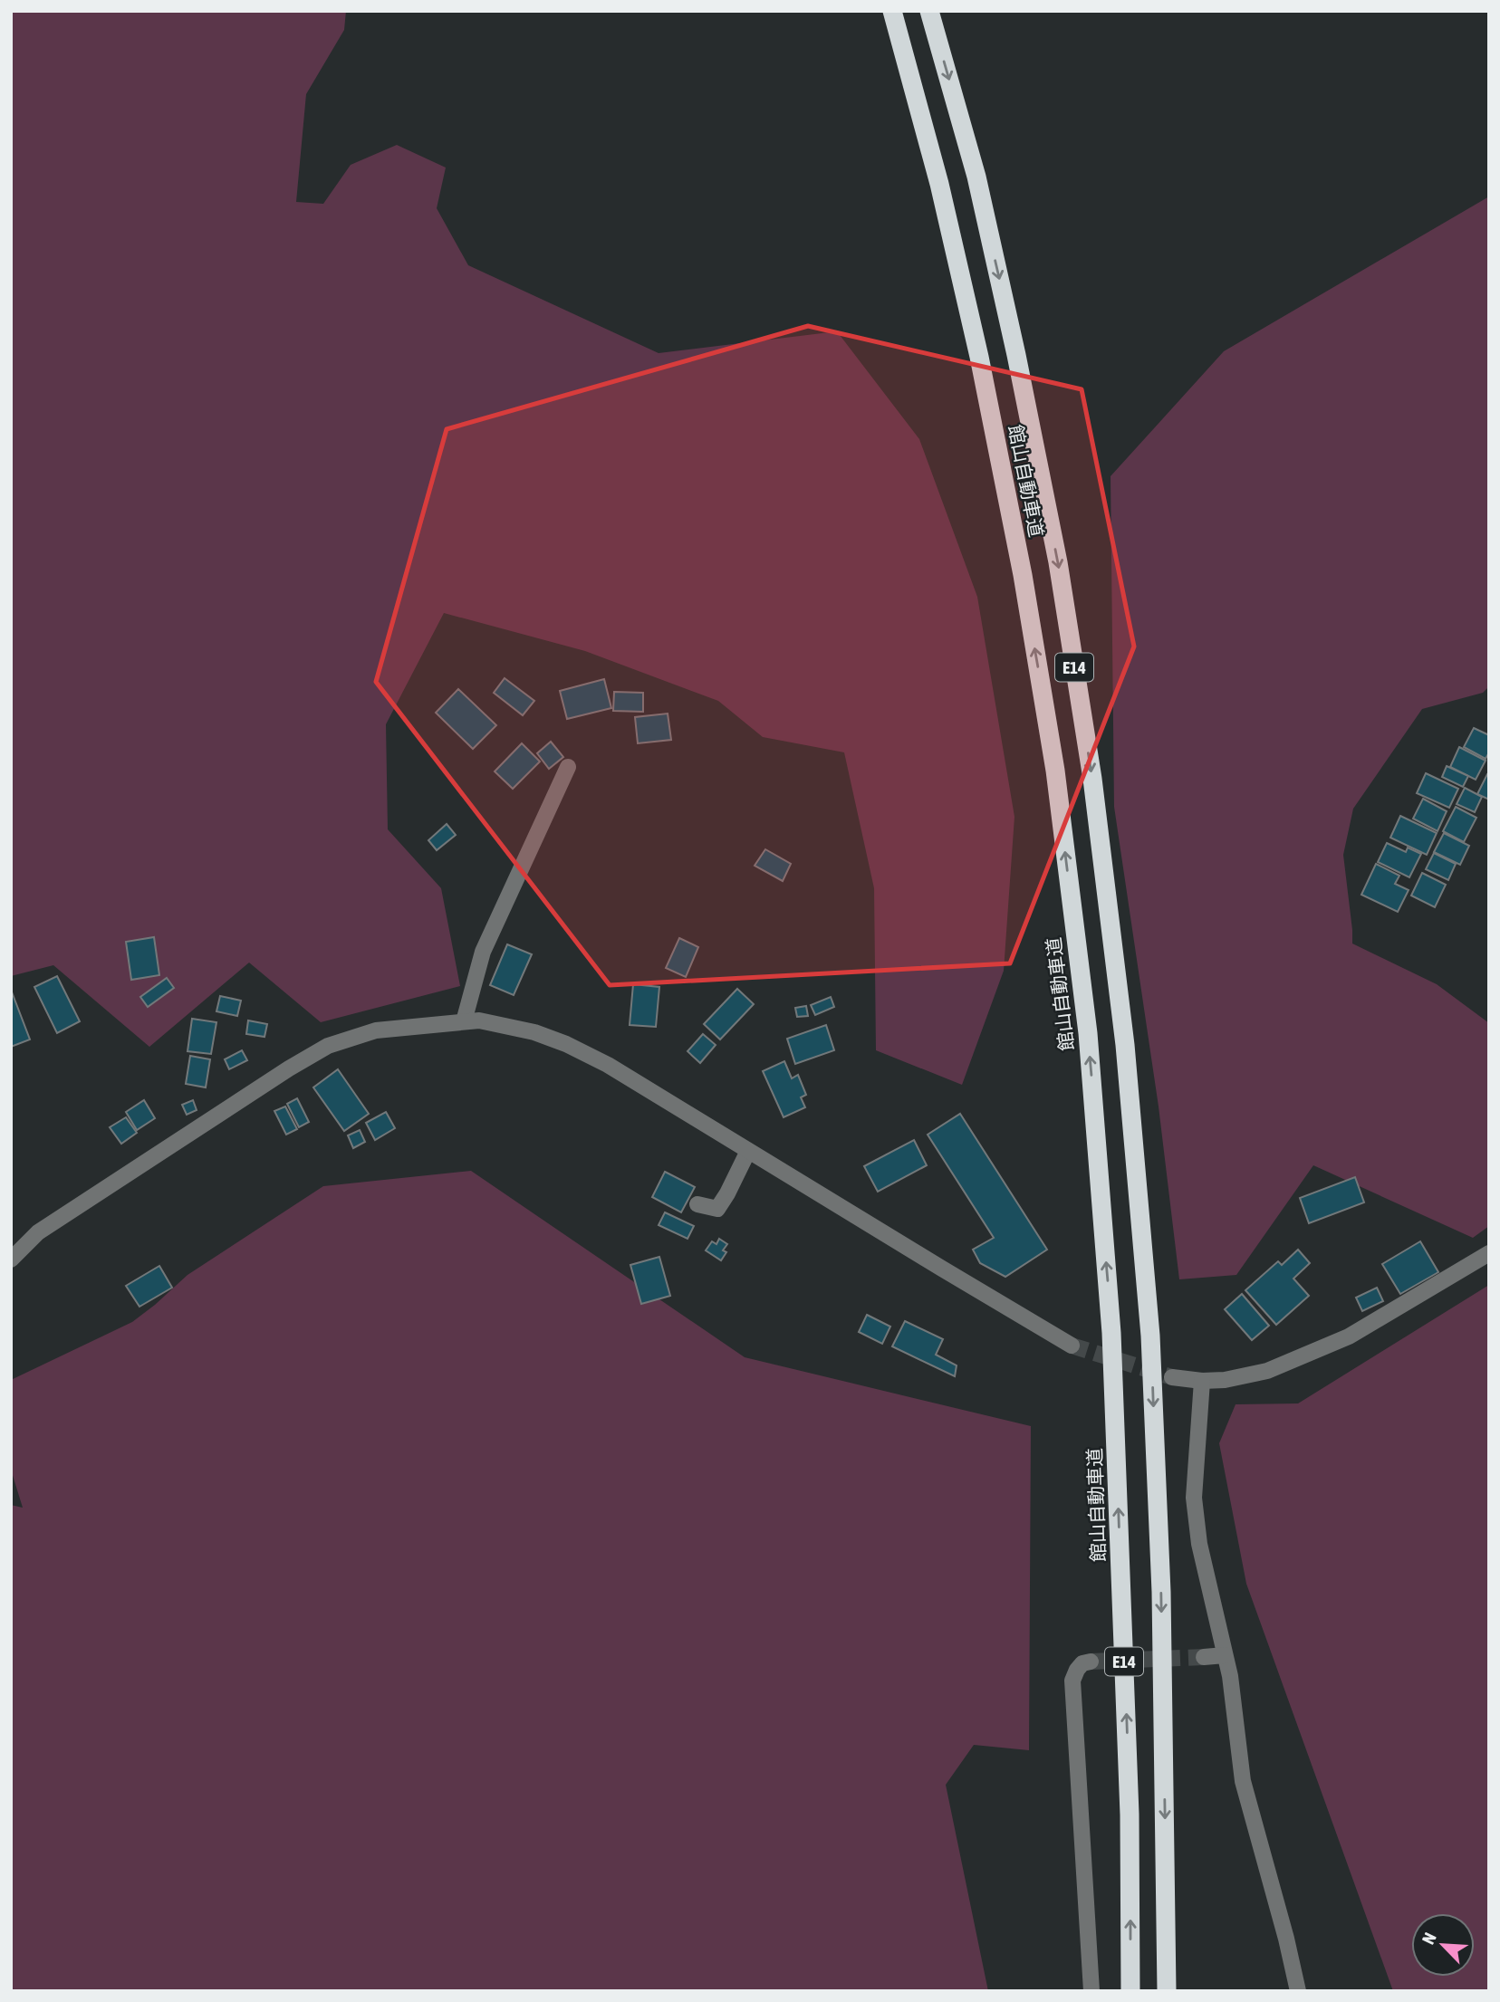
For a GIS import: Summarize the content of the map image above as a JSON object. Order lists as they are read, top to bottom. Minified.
{"streets":{"highway":["館山自動車道","E14"]},"north":"top left"}
